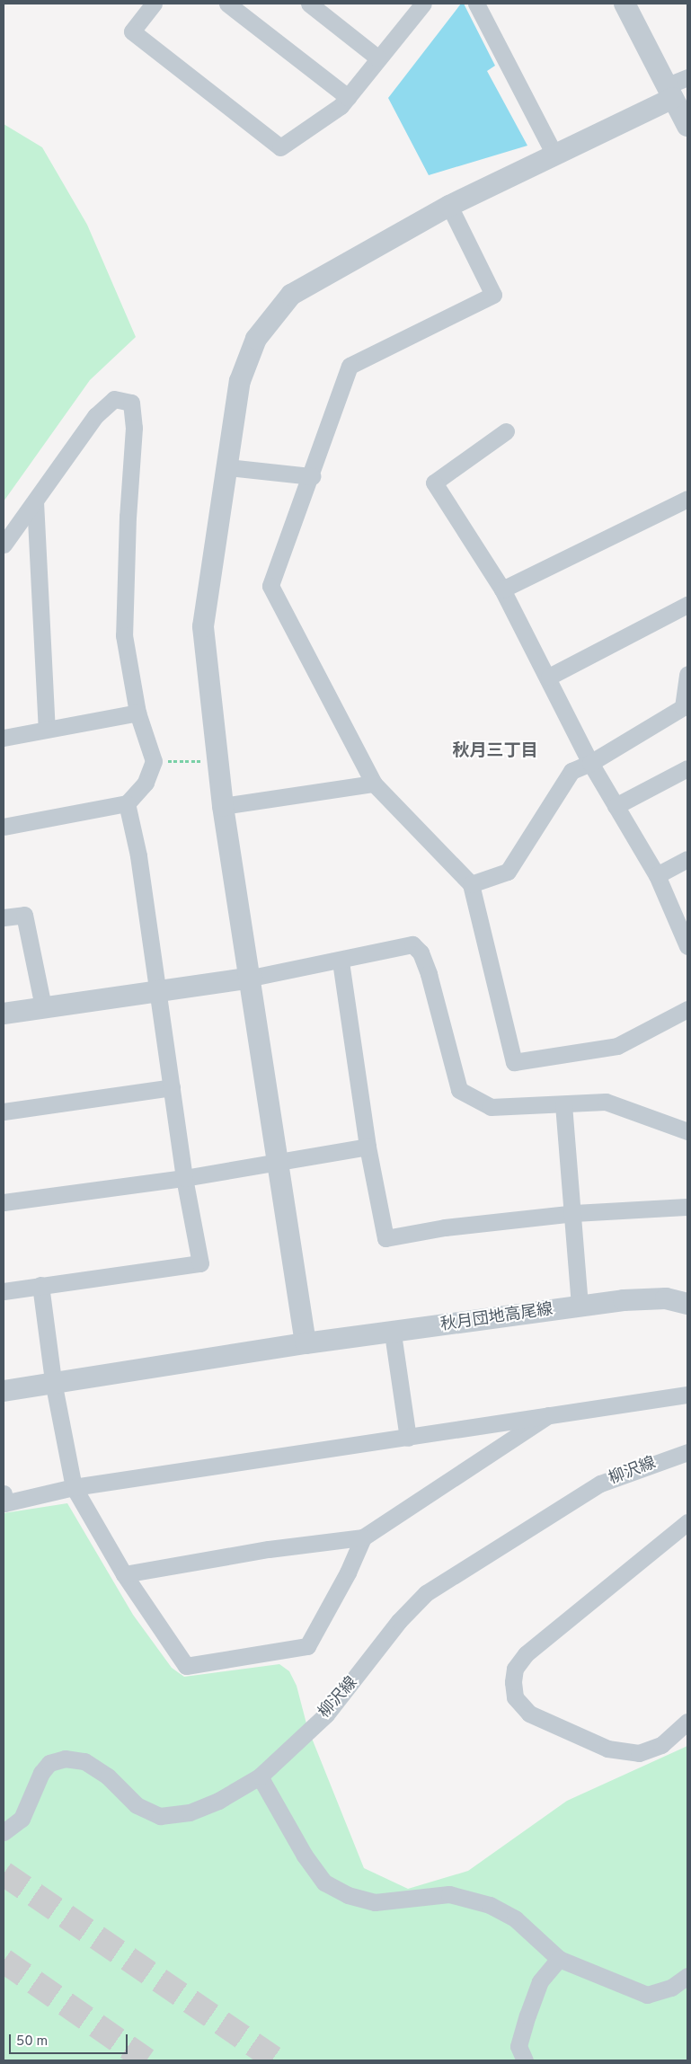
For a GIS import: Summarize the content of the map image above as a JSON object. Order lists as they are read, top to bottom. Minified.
{"streets":{"street":["秋月団地高尾線","柳沢線"]},"districts":["秋月三丁目"],"scale_bar":"50 m"}
